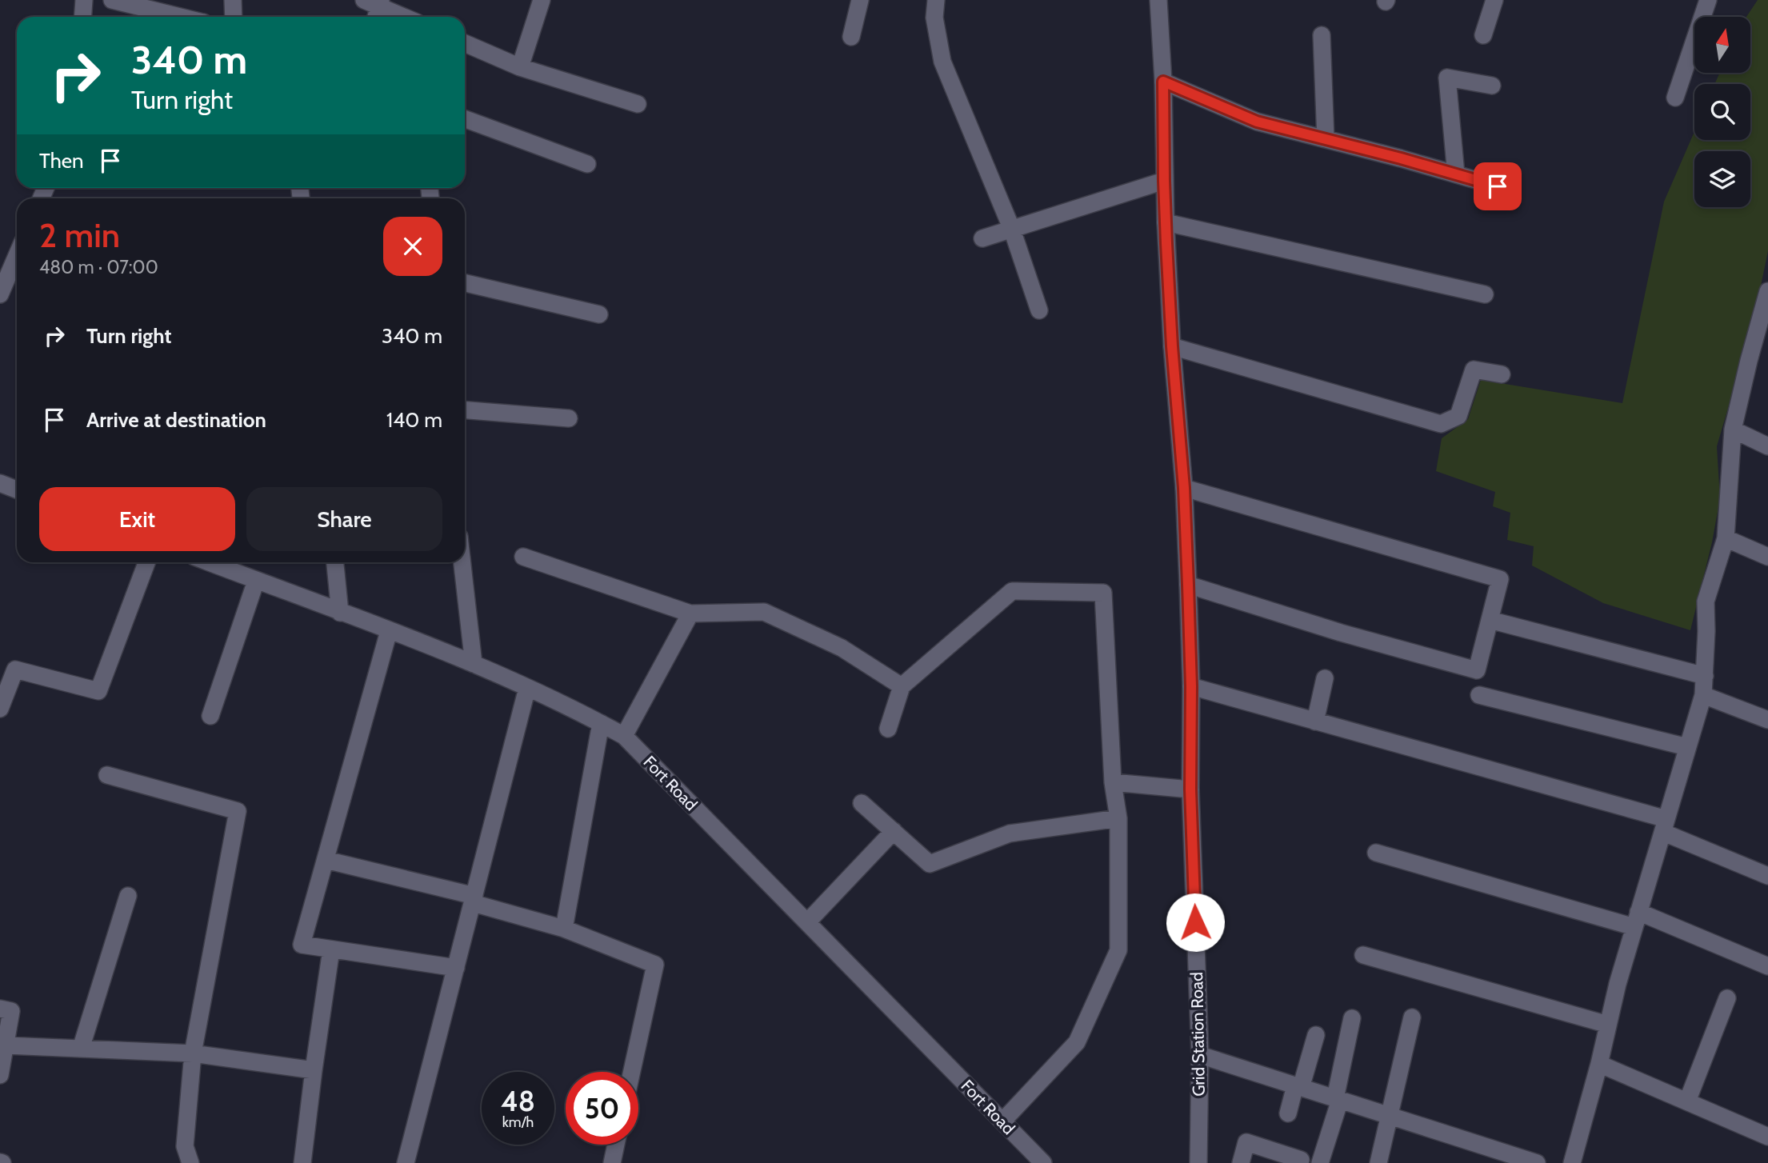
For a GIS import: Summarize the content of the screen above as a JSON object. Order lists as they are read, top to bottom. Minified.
{"streets":{"street":["Fort Road","Grid Station Road"]},"north":"top","page":{"turn":["340 m","Turn right"],"then":"Then","heading":["2 min","480 m · 07:00"],"list":[{"name":"Turn right","value":"340 m"},{"name":"Arrive at destination","value":"140 m"}],"buttons":["Exit","Share"],"speed":"48 km/h","limit":"50"}}
